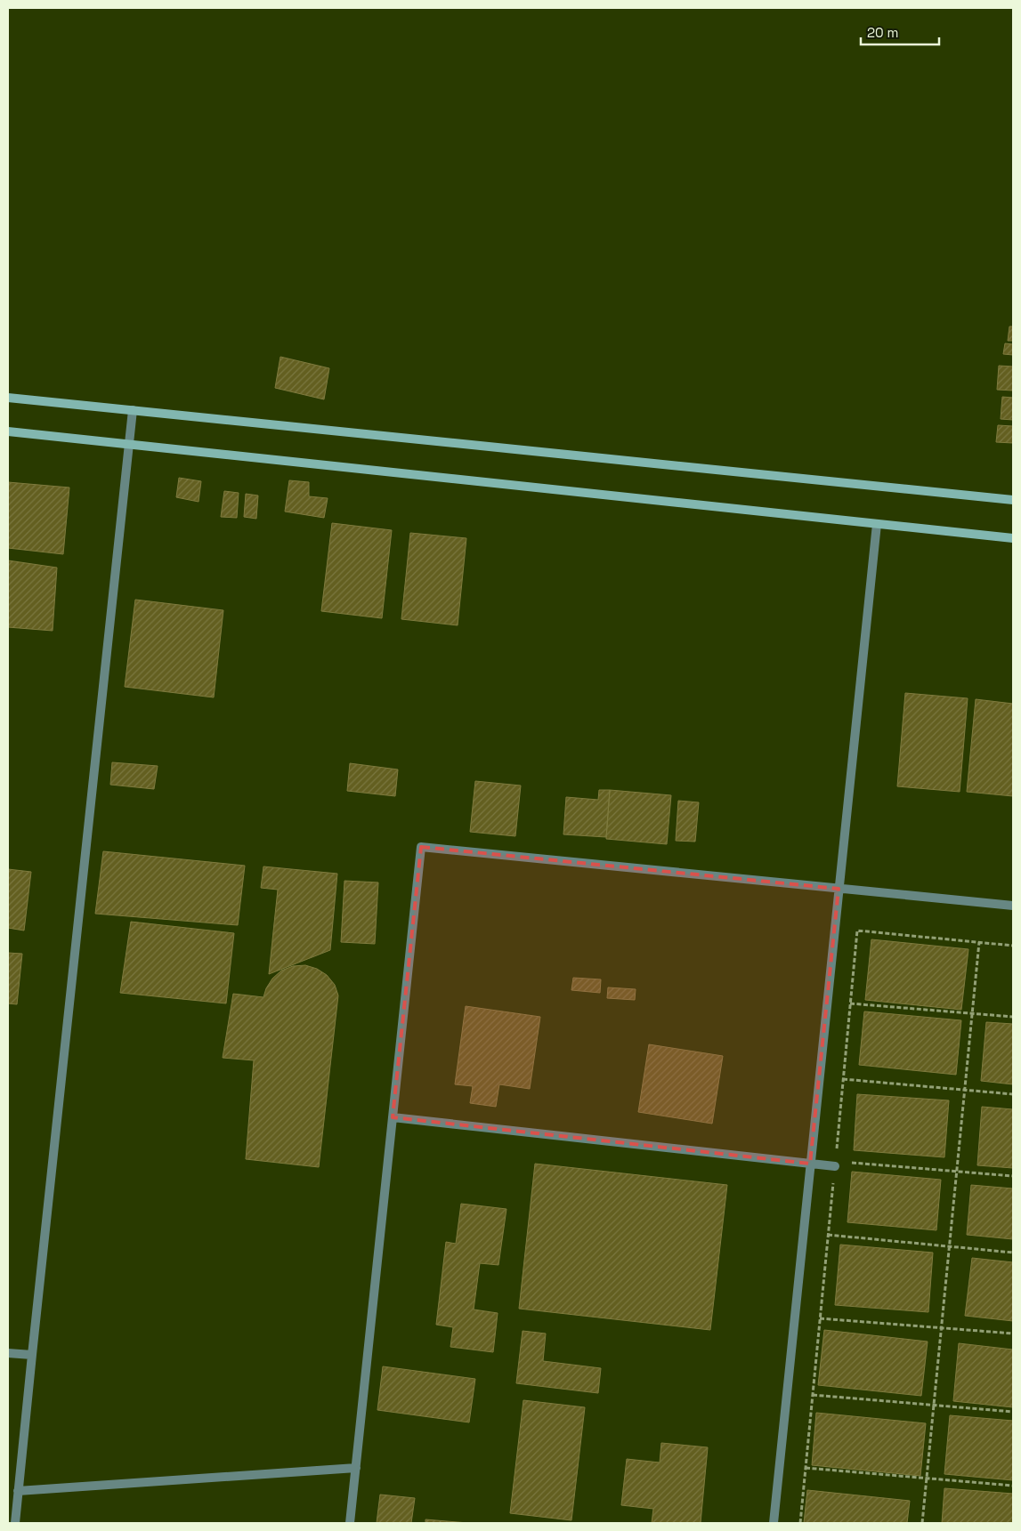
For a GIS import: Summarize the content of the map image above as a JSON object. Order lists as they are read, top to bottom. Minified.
{"scale_bar":"20 m"}
